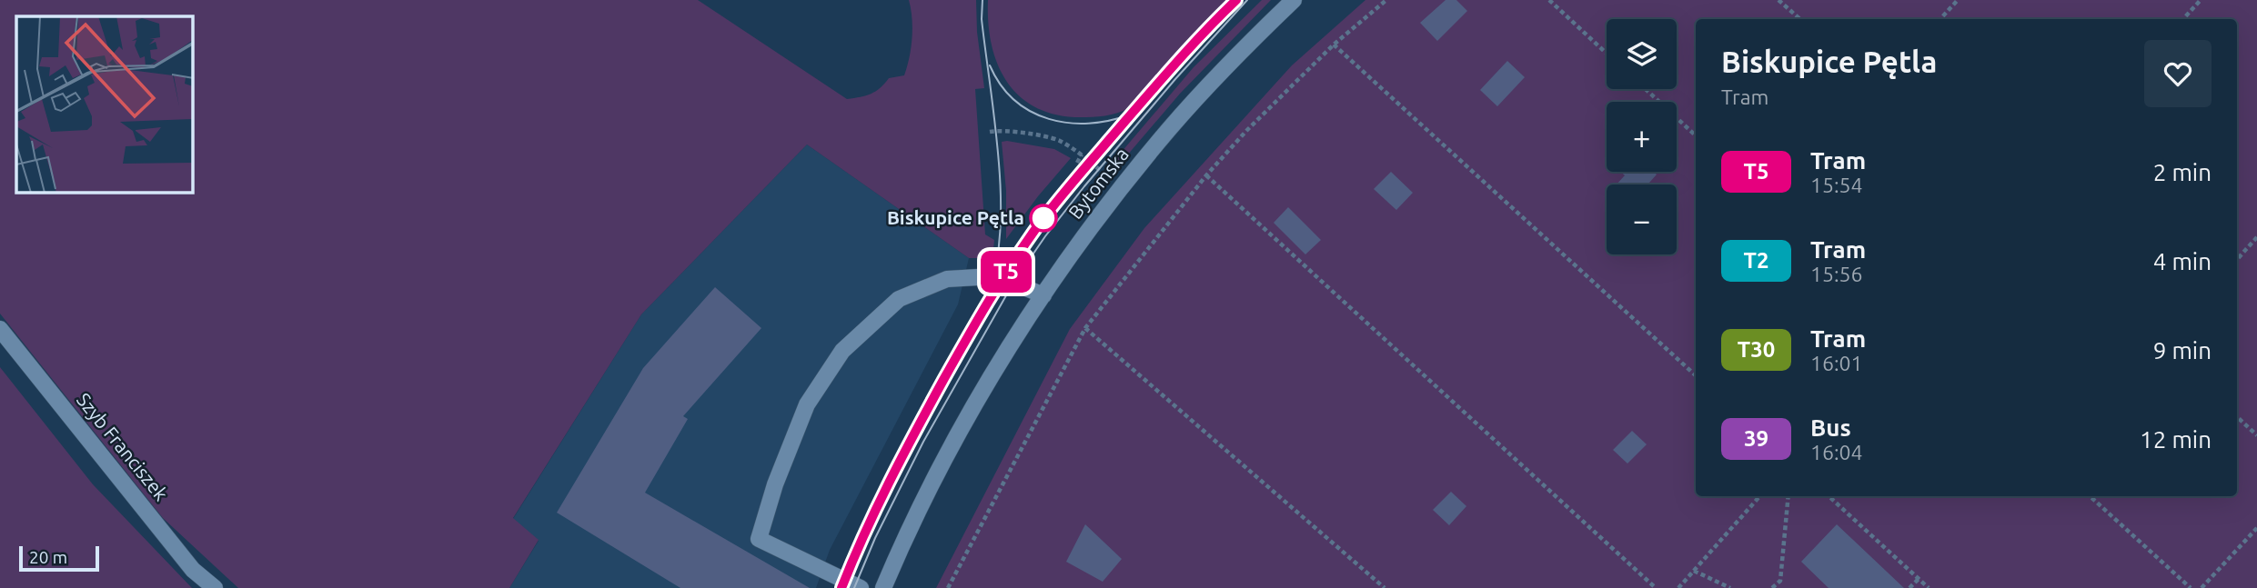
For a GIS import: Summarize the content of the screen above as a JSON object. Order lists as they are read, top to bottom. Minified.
{"streets":{"street":["Bytomska","Szyb Franciszek"]},"places":["Biskupice Pętla"],"lines":["tram line T5"],"scale_bar":"20 m","page":{"on_map":"T5","map_buttons":["+","−"],"heading":["Biskupice Pętla","Tram"],"list":[{"mark":"T5","name":"Tram","note":"15:54","value":"2 min"},{"mark":"T2","name":"Tram","note":"15:56","value":"4 min"},{"mark":"T30","name":"Tram","note":"16:01","value":"9 min"},{"mark":"39","name":"Bus","note":"16:04","value":"12 min"}],"scale":"20 m"}}
